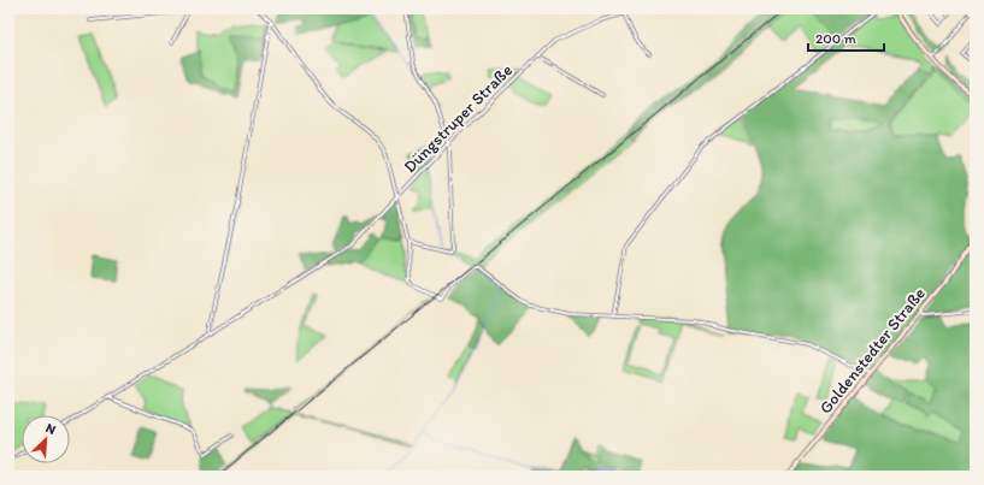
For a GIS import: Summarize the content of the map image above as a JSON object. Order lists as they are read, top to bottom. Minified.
{"streets":{"main road":["Goldenstedter Straße"],"street":["Düngstruper Straße"]},"scale_bar":"200 m","north":"top right"}
